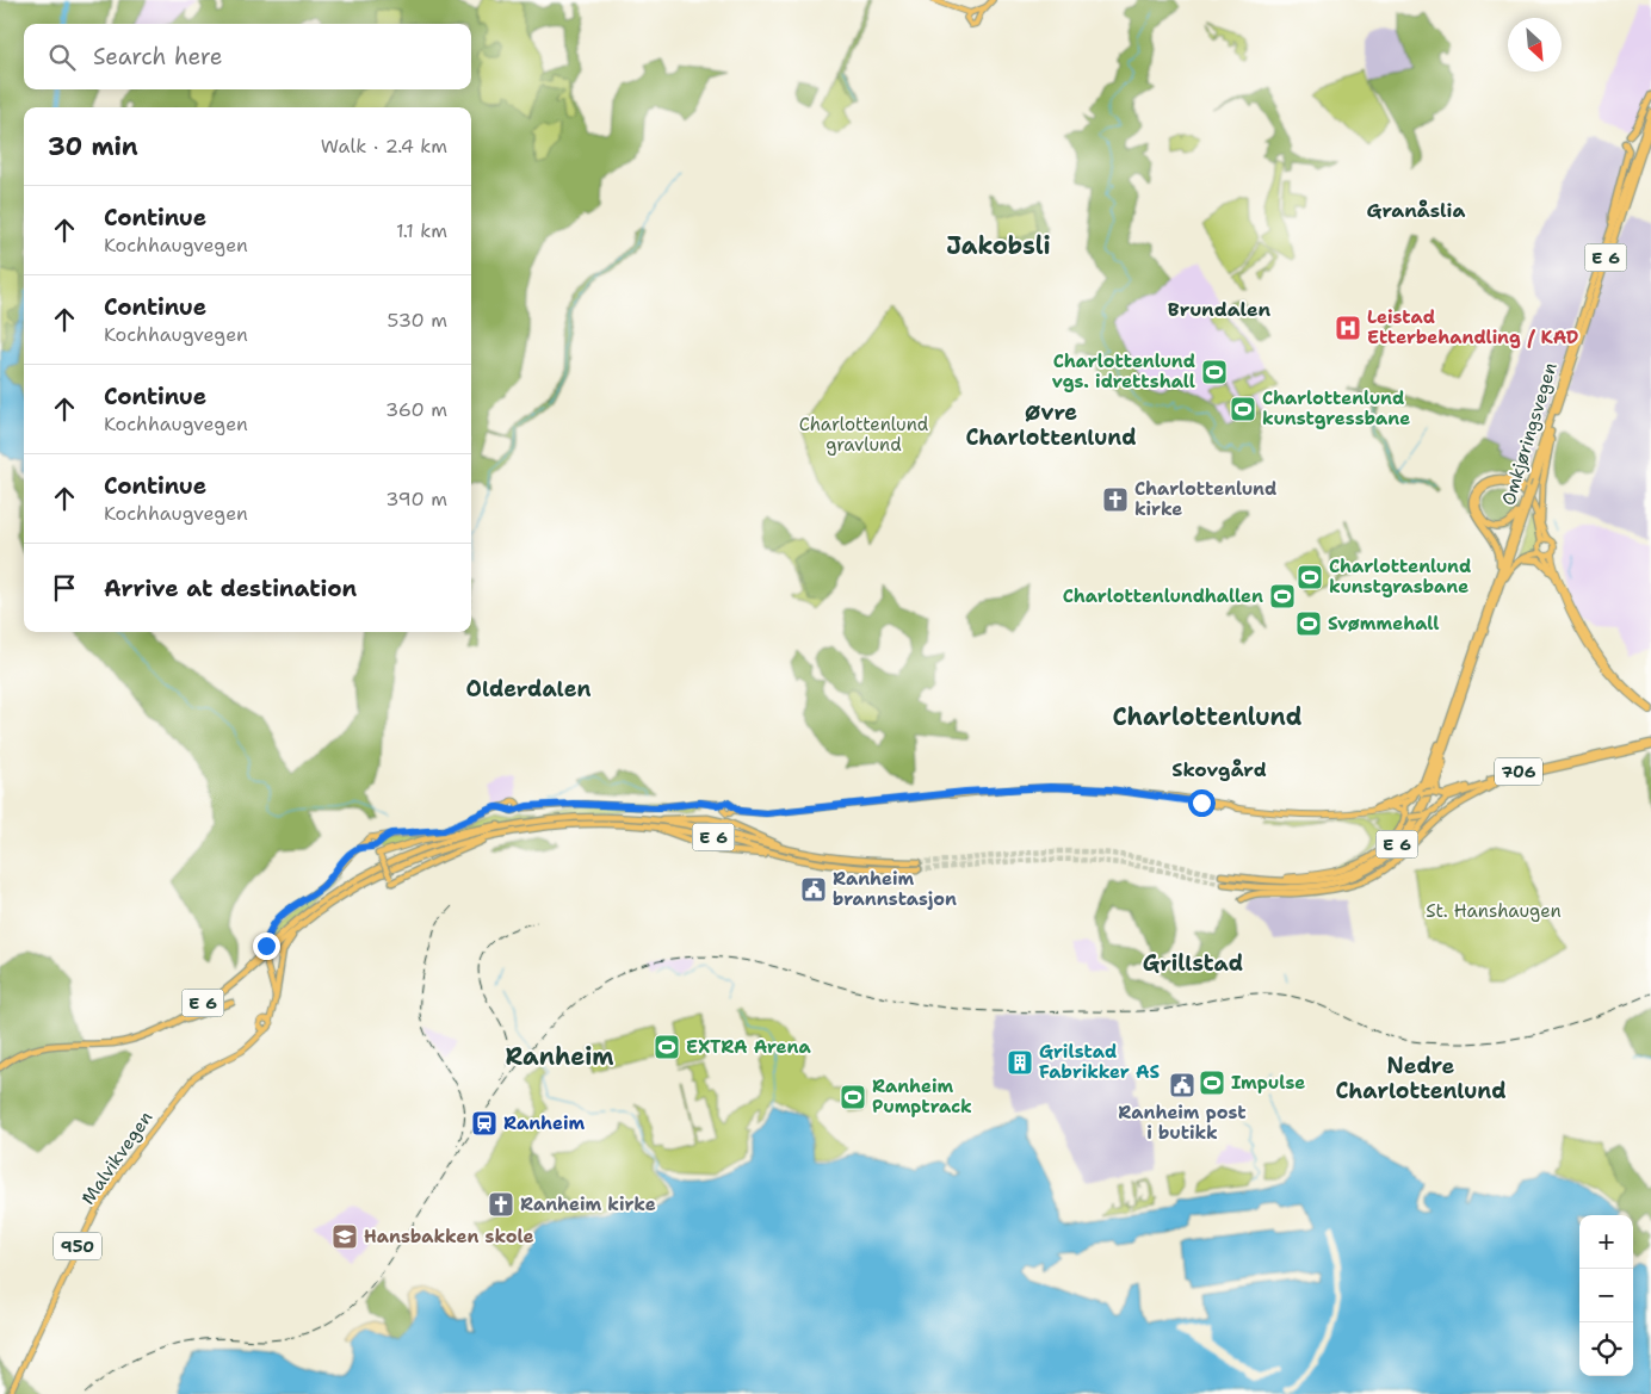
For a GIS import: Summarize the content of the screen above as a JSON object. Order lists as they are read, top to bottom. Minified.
{"streets":{"highway":["E 6","Omkjøringsvegen","706"],"main road":["Malvikvegen","950"]},"crossings":[["E 6","Omkjøringsvegen"],["E 6","706"]],"districts":["Granåslia","Jakobsli","Brundalen","Øvre Charlottenlund","Olderdalen","Charlottenlund","Skovgård","Grillstad","Ranheim","Nedre Charlottenlund"],"parks":["Charlottenlund gravlund","St. Hanshaugen"],"places":{"hospital":["Leistad Etterbehandling / KAD"],"sports":["Charlottenlund vgs. idrettshall","Charlottenlund kunstgressbane","Charlottenlund kunstgrasbane","Charlottenlundhallen","Svømmehall","EXTRA Arena","Impulse","Ranheim Pumptrack"],"church":["Charlottenlund kirke","Ranheim kirke"],"public building":["Ranheim brannstasjon","Ranheim post i butikk"],"building":["Grilstad Fabrikker AS"],"station":["Ranheim"],"school or university":["Hansbakken skole"]},"north":"bottom right","page":{"search":"Search here","heading":["30 min","Walk · 2.4 km"],"list":[["Continue","Kochhaugvegen","1.1 km"],["Continue","Kochhaugvegen","530 m"],["Continue","Kochhaugvegen","360 m"],["Continue","Kochhaugvegen","390 m"],"Arrive at destination"],"map_buttons":["+","−"]}}
